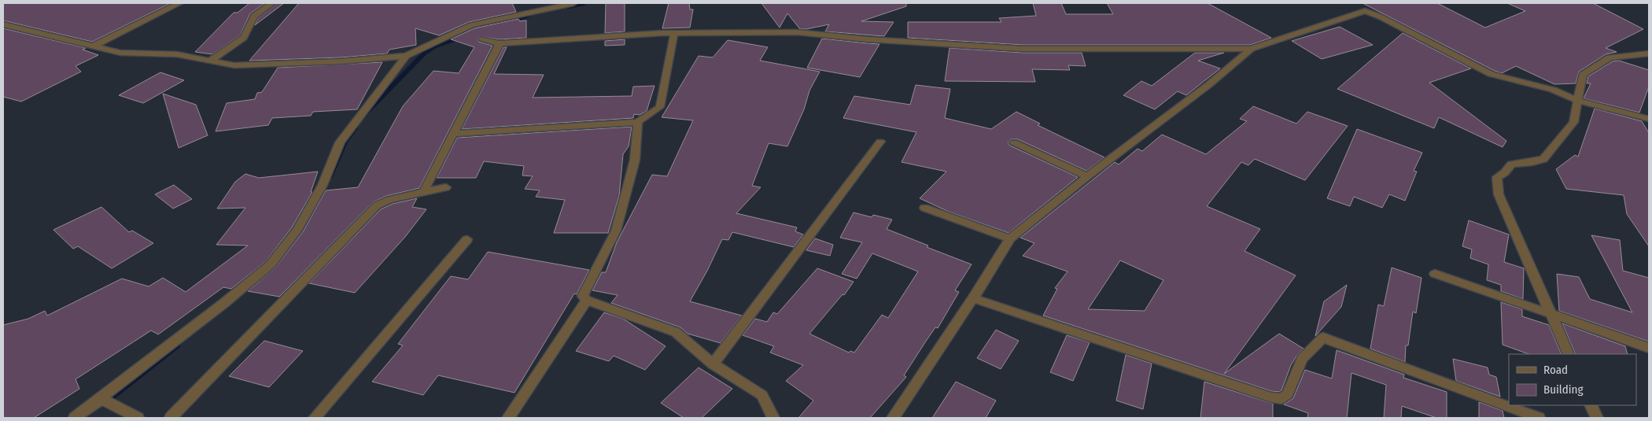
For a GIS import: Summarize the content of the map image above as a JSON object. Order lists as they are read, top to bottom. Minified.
{"legend":["Road","Building"]}
